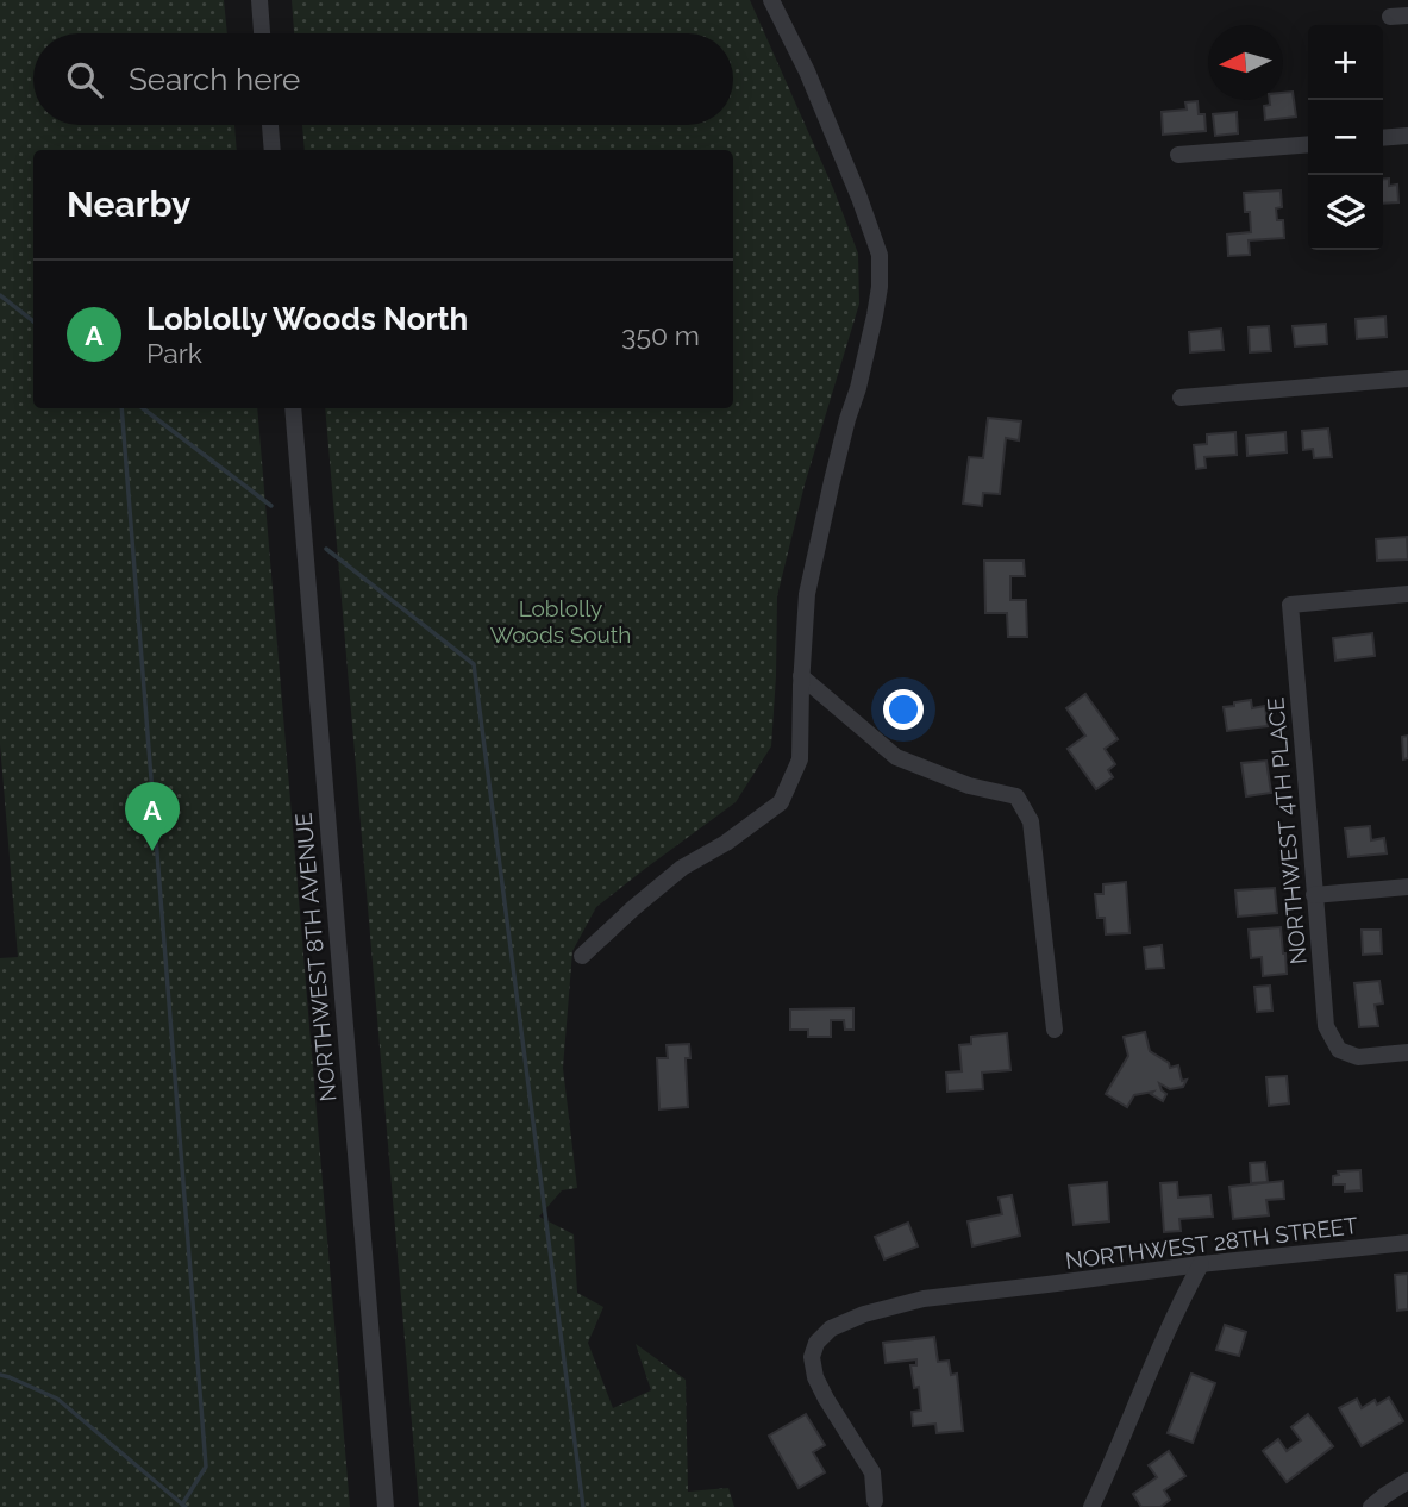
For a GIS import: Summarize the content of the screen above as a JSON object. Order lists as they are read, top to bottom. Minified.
{"streets":{"street":["NORTHWEST 4TH PLACE","NORTHWEST 8TH AVENUE","NORTHWEST 28TH STREET"]},"parks":["Loblolly Woods South"],"north":"left","page":{"map_buttons":["+","−"],"search":"Search here","heading":"Nearby","list":[{"mark":"A","name":"Loblolly Woods North","note":"Park","value":"350 m"}],"pins":"A"}}
